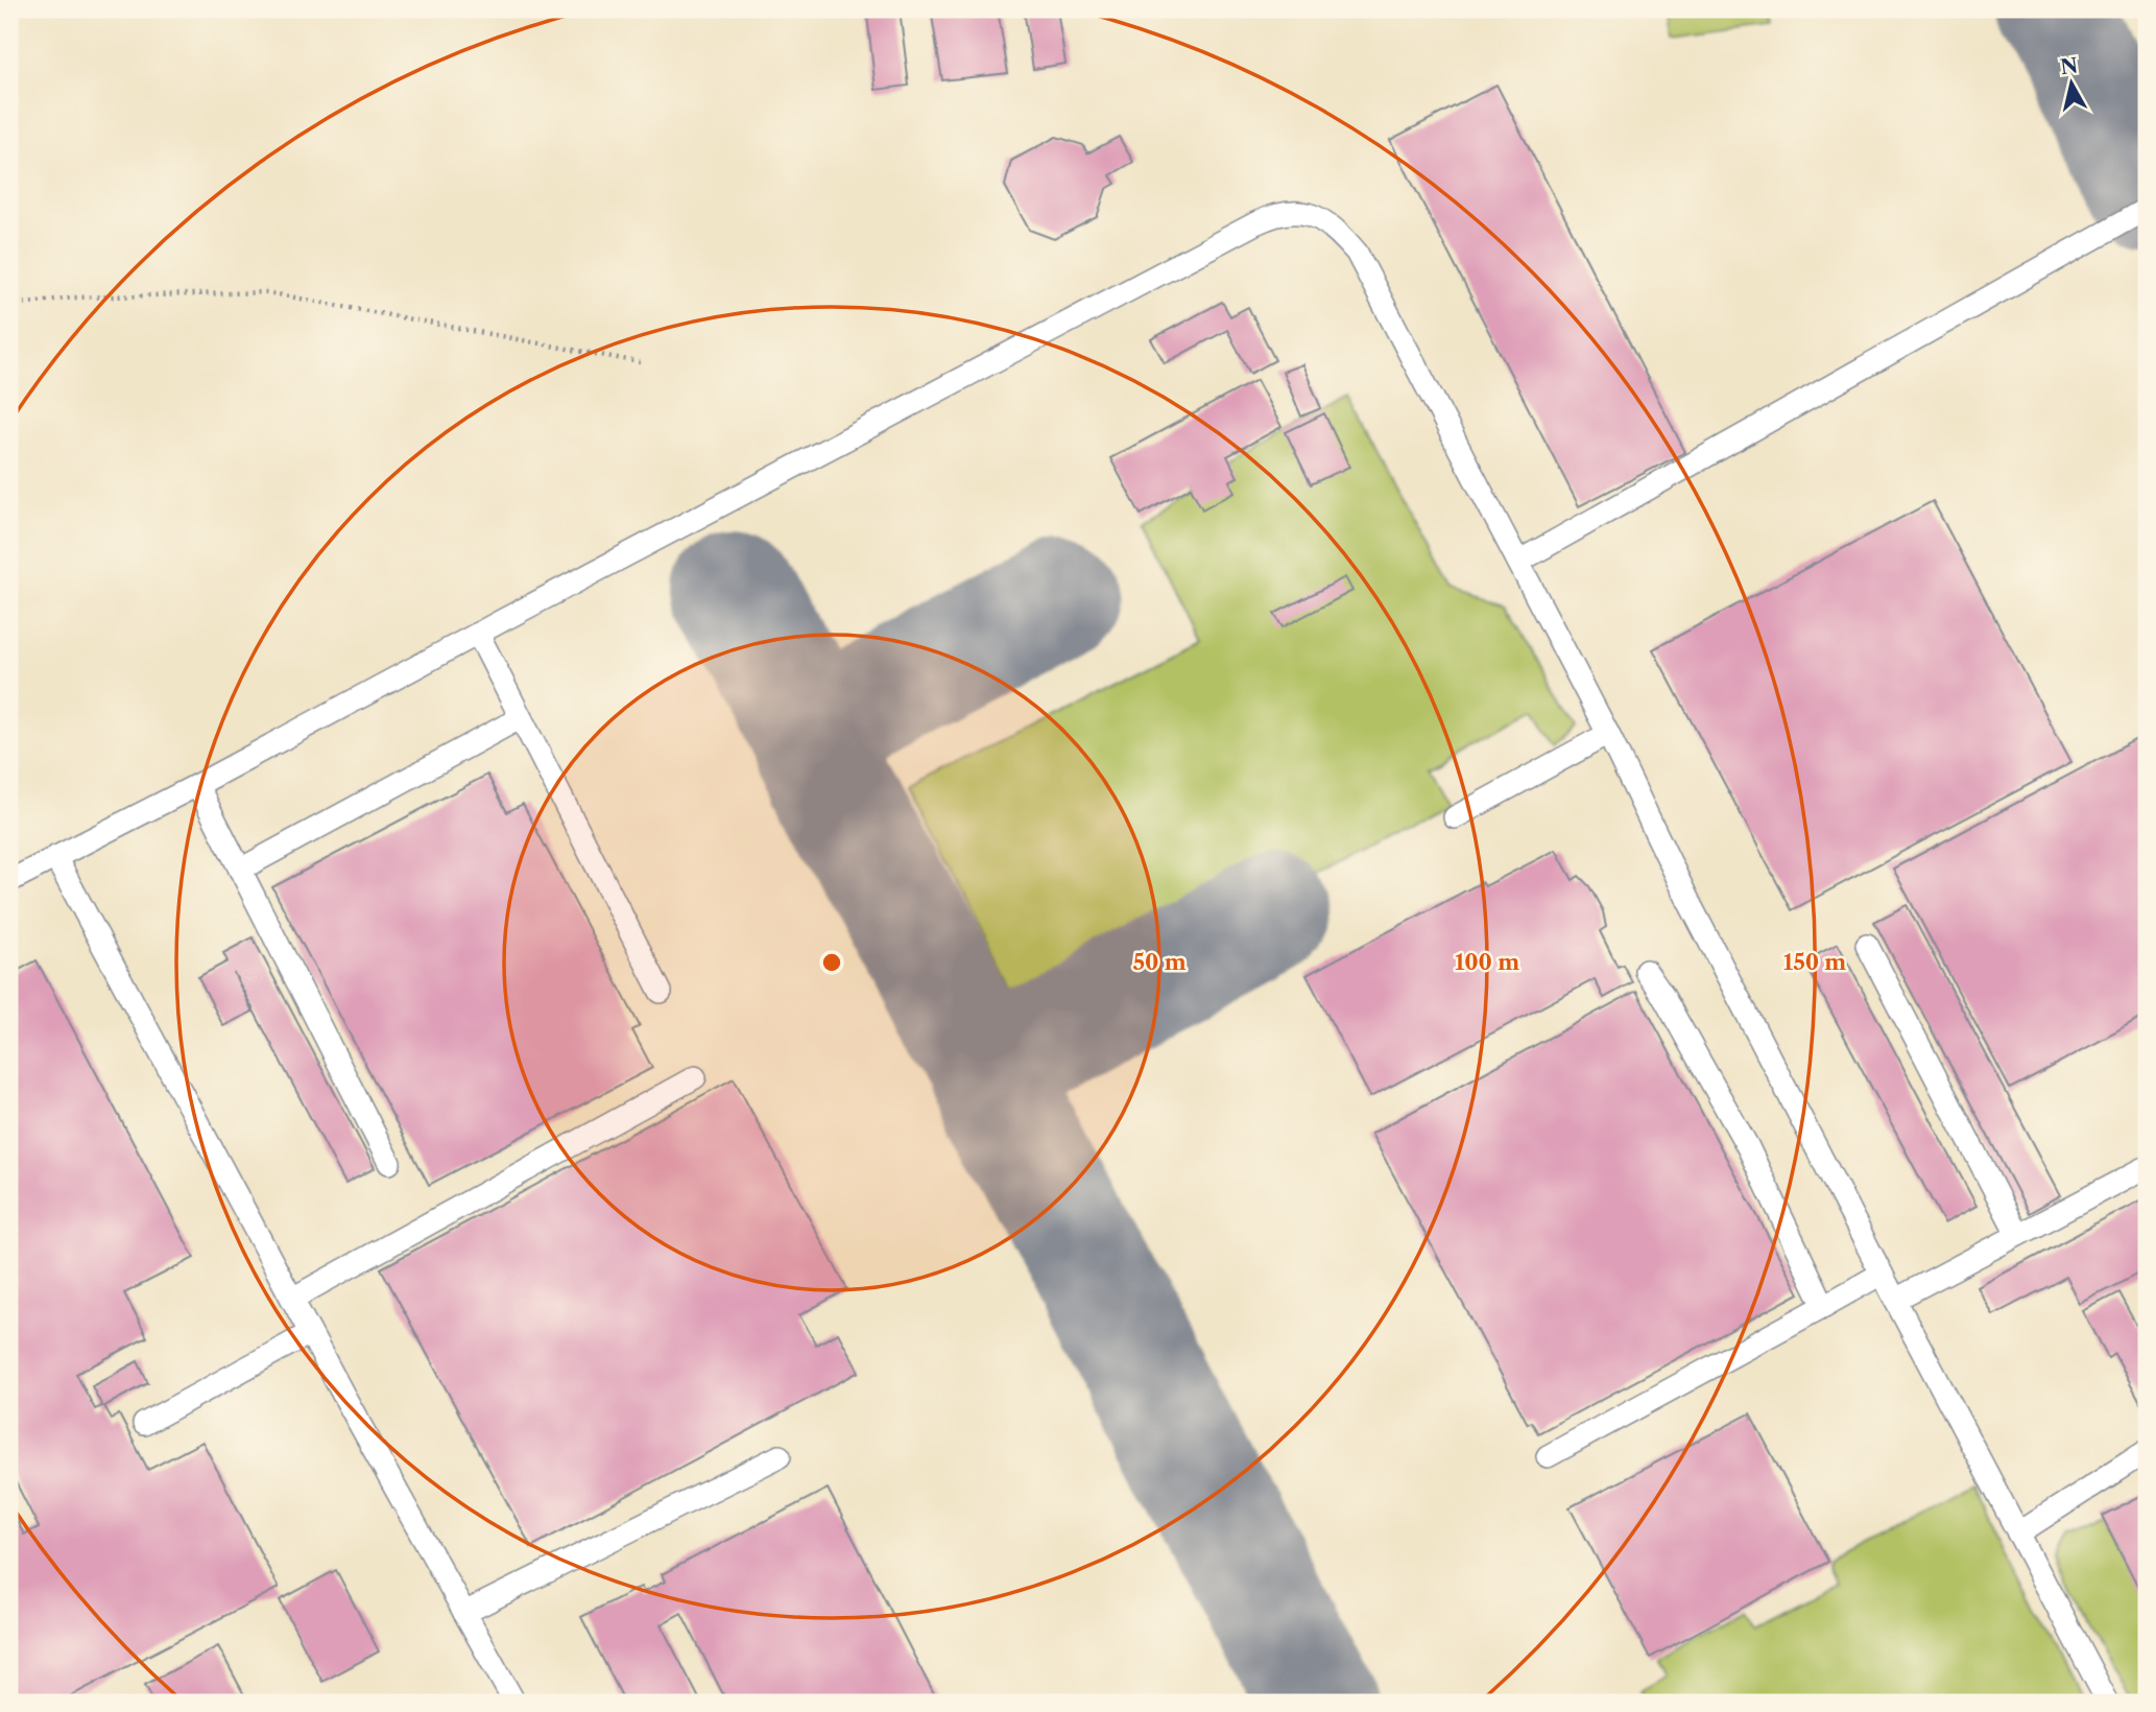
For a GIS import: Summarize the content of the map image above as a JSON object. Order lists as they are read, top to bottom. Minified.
{"north":"top","rings":["50 m","100 m","150 m"]}
